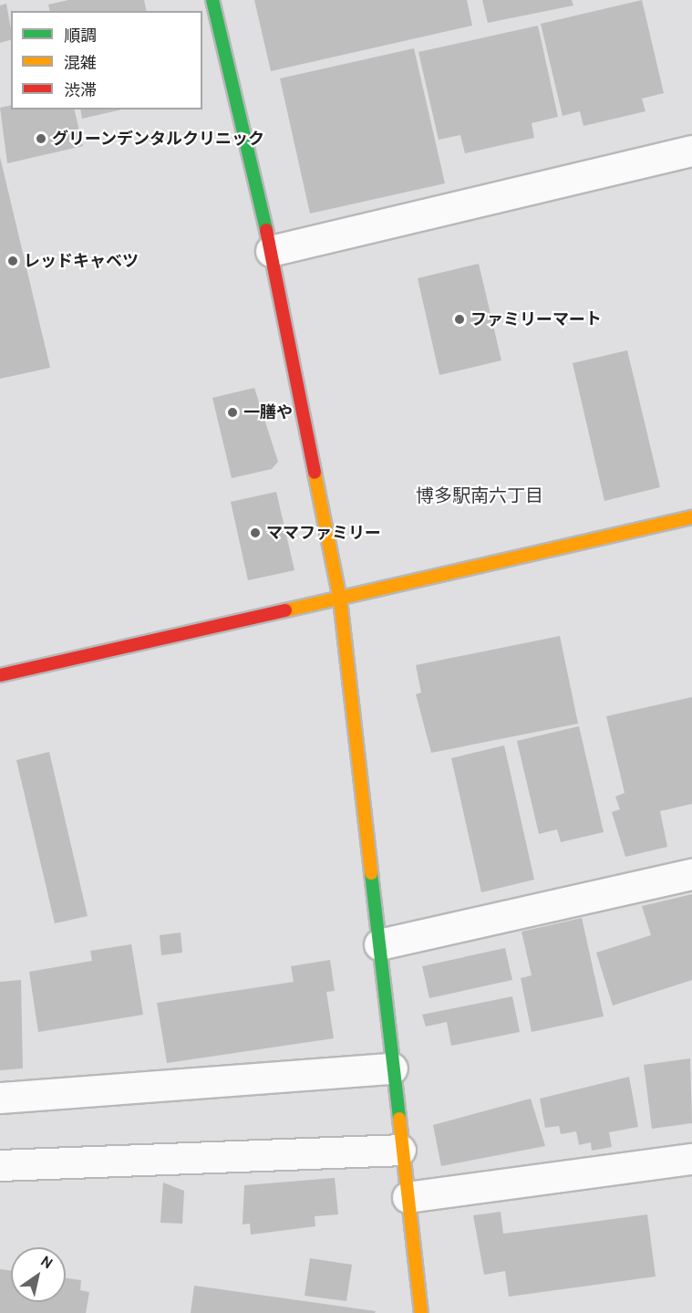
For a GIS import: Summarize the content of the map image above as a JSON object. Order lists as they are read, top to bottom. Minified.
{"districts":["博多駅南六丁目"],"places":["グリーンデンタルクリニック","レッドキャベツ","ファミリーマート","一膳や","ママファミリー"],"legend":["順調","混雑","渋滞"],"north":"top right"}
